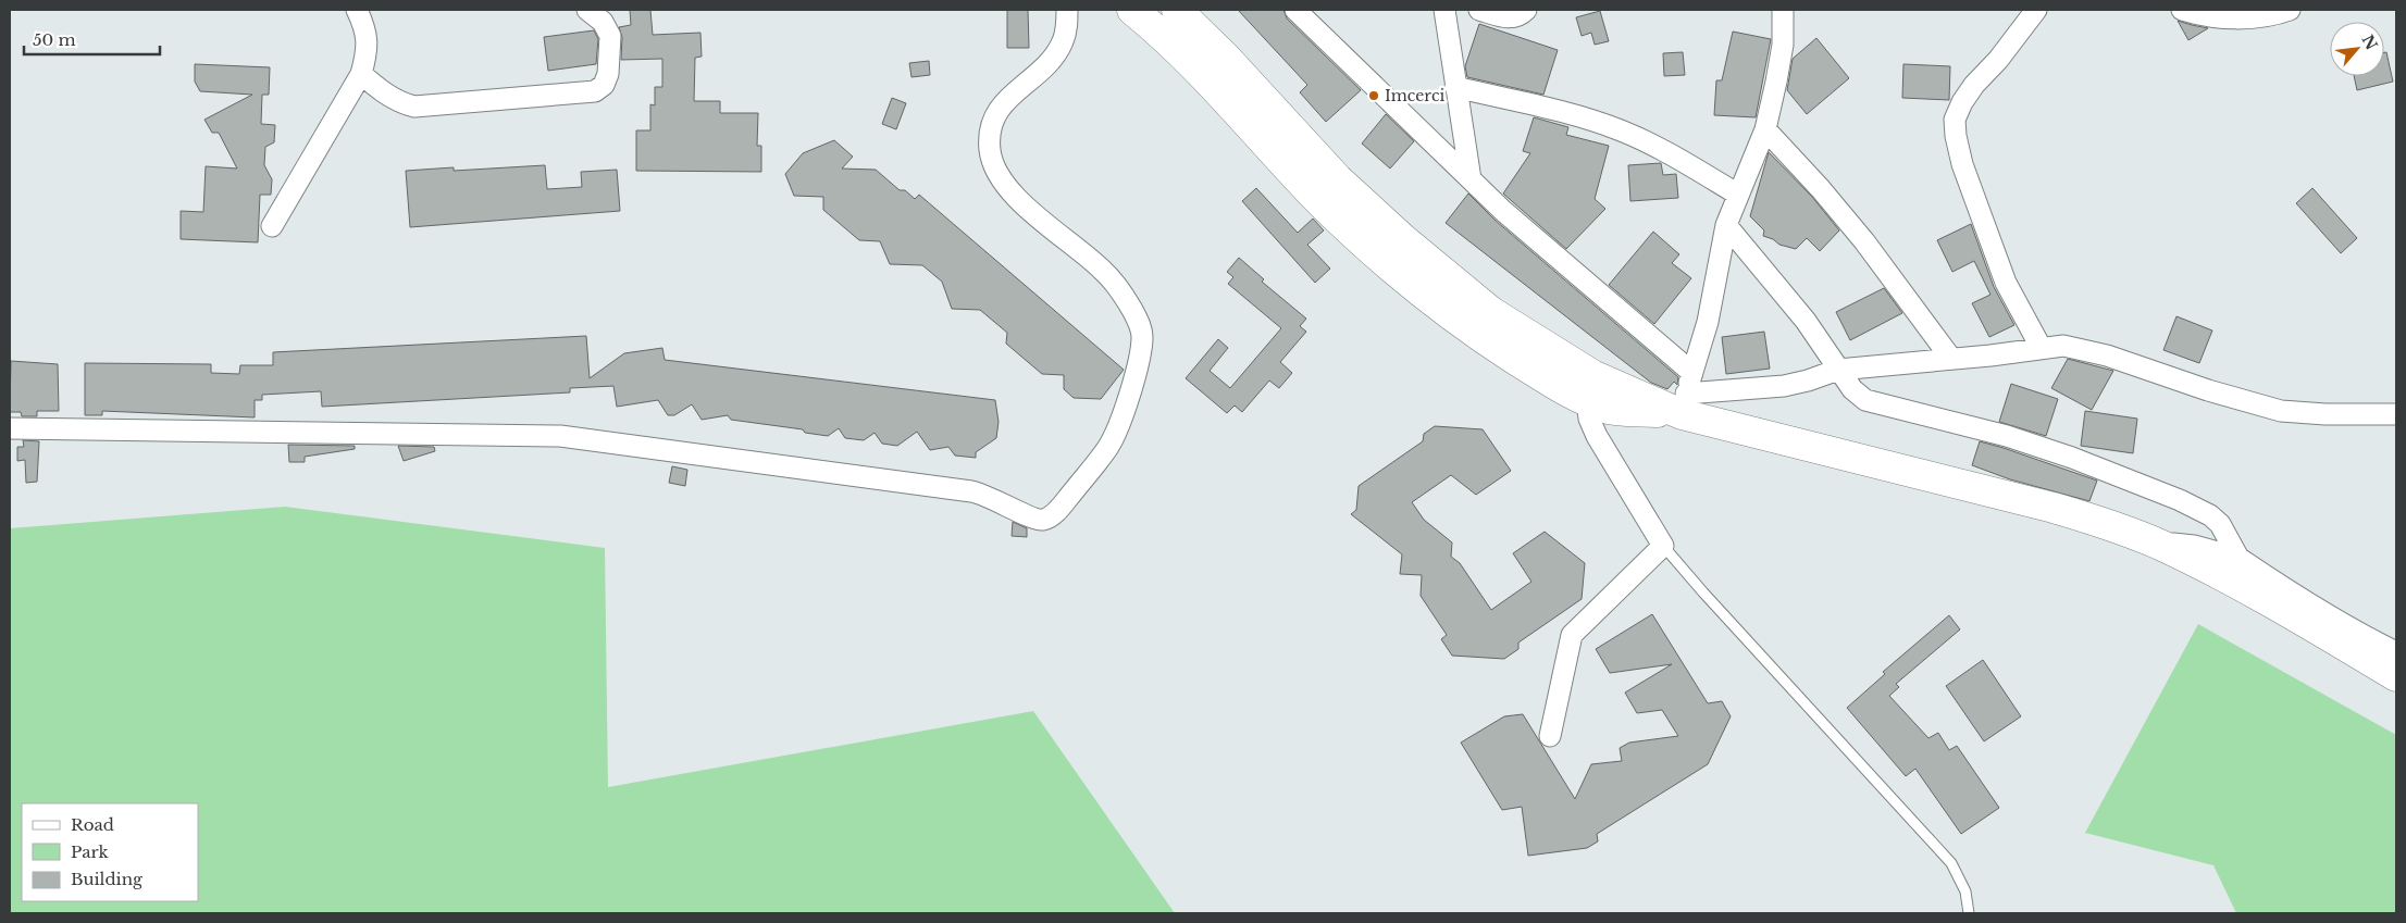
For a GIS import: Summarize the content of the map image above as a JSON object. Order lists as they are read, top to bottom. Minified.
{"places":["Imcerci"],"legend":["Road","Park","Building"],"scale_bar":"50 m","north":"top right"}
